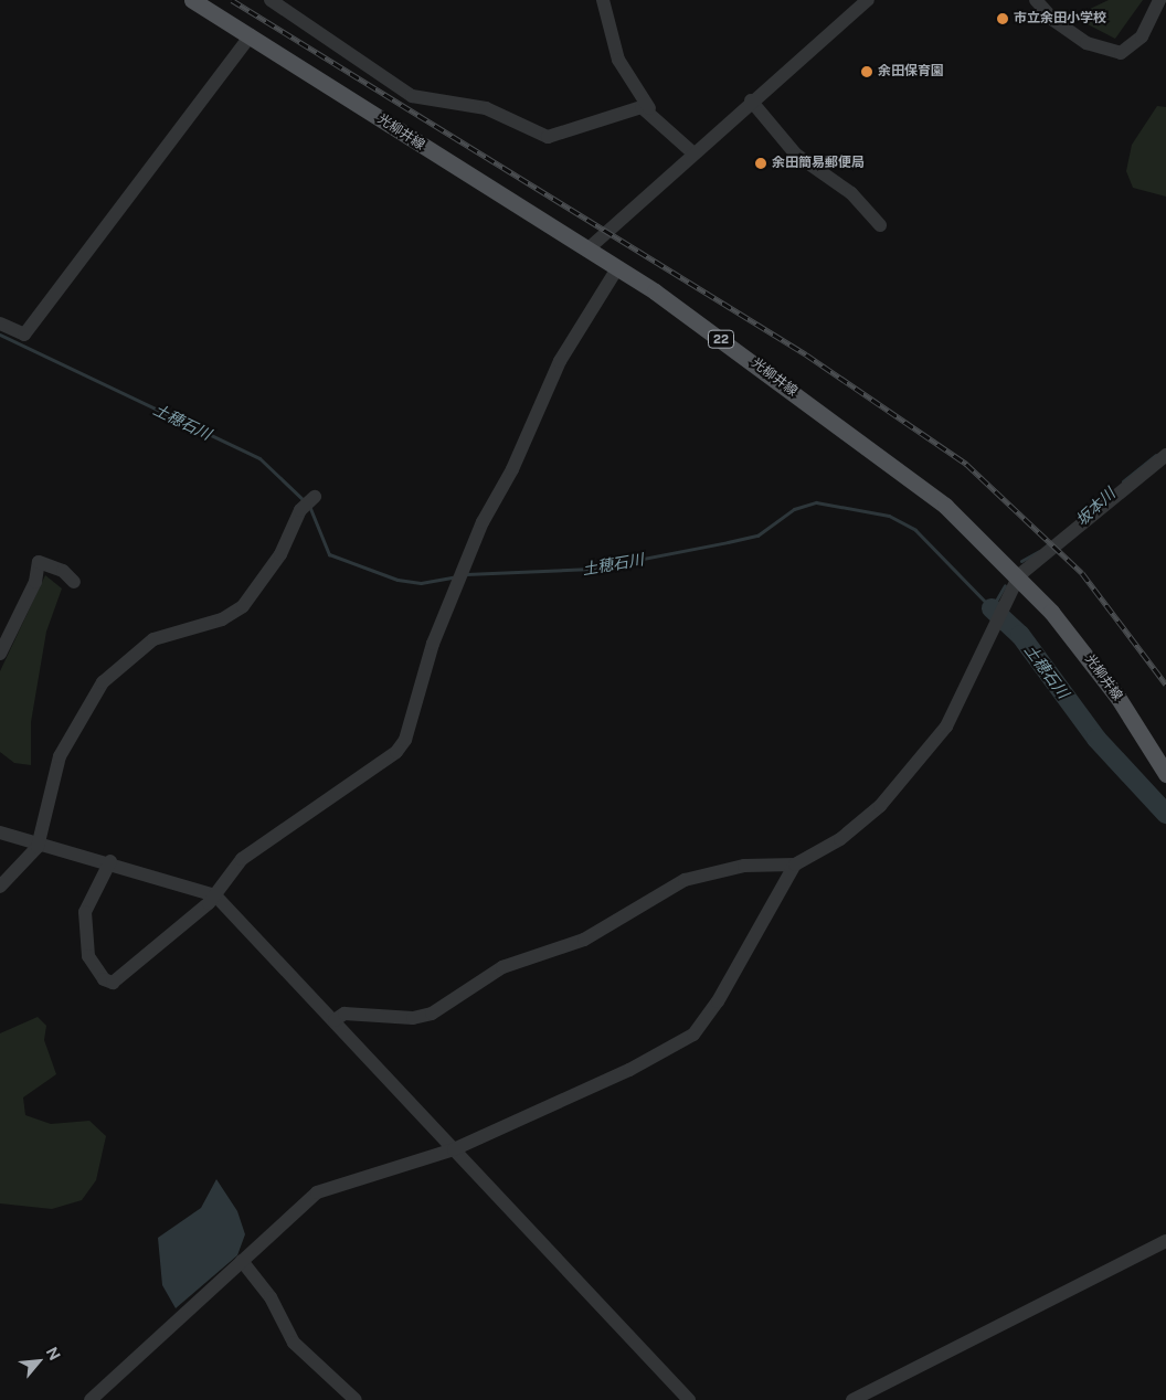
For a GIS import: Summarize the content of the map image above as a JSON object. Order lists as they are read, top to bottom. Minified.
{"streets":{"main road":["光柳井線","22"]},"water":["土穂石川","坂本川"],"places":["市立余田小学校","余田保育園","余田簡易郵便局"],"north":"top right"}
